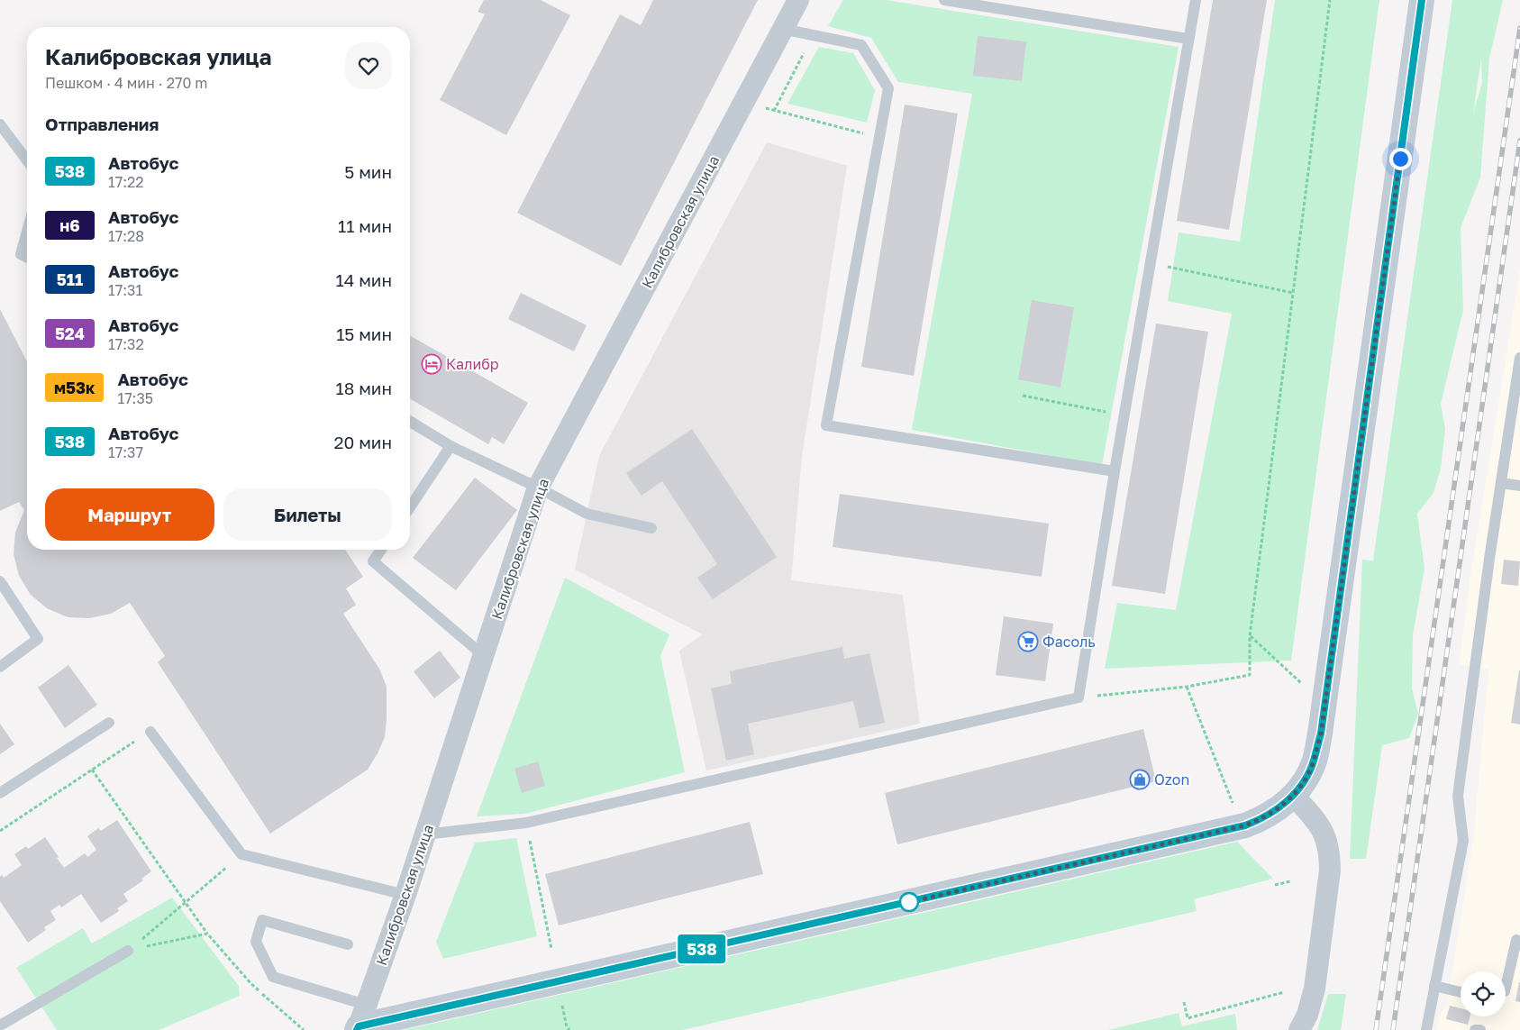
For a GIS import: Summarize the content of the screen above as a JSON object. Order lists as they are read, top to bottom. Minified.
{"streets":{"street":["Калибровская улица"]},"places":{"hotel":["Калибр"],"supermarket":["Фасоль"],"shop":["Ozon"]},"lines":["bus line 538"],"page":{"on_map":"538","heading":[["Калибровская улица","Пешком · 4 мин · 270 m"],"Отправления"],"list":[{"mark":"538","name":"Автобус","note":"17:22","value":"5 мин"},{"mark":"н6","name":"Автобус","note":"17:28","value":"11 мин"},{"mark":"511","name":"Автобус","note":"17:31","value":"14 мин"},{"mark":"524","name":"Автобус","note":"17:32","value":"15 мин"},{"mark":"м53к","name":"Автобус","note":"17:35","value":"18 мин"},{"mark":"538","name":"Автобус","note":"17:37","value":"20 мин"}],"buttons":["Маршрут","Билеты"]}}
